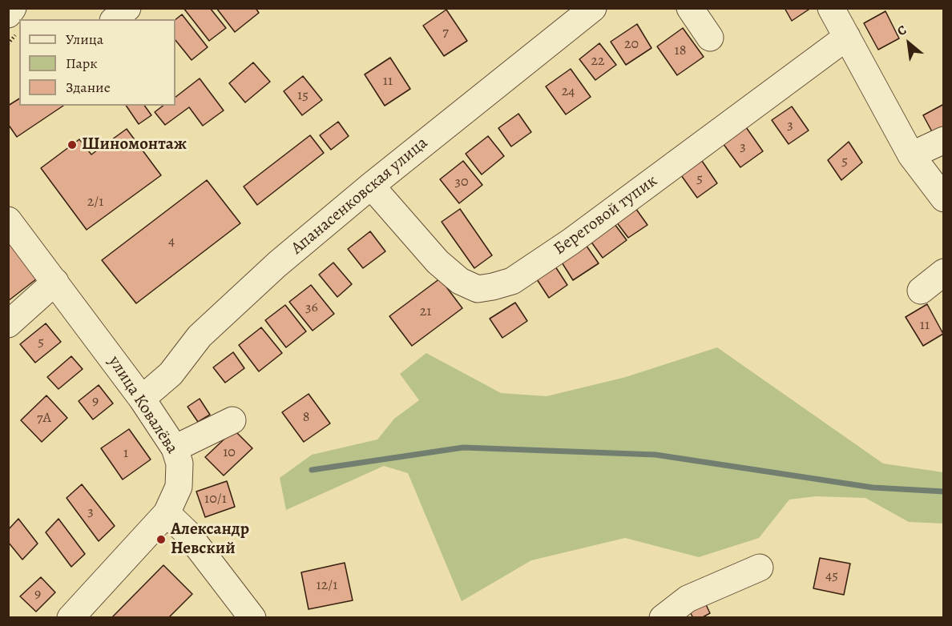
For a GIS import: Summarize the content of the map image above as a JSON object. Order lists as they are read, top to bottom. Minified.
{"streets":{"street":["Апанасенковская улица","Береговой тупик","улица Ковалёва"]},"crossings":[["Апанасенковская улица","Береговой тупик"],["Апанасенковская улица","улица Ковалёва"]],"places":["Шиномонтаж","Александр Невский"],"house_numbers":["7","20","18","22","11","24","15","3","3","5","5","30","2/1","4","36","21","11","5","9","8","7А","10","1","10/1","3","45","12/1","9"],"legend":["Улица","Парк","Здание"],"north":"top left"}
